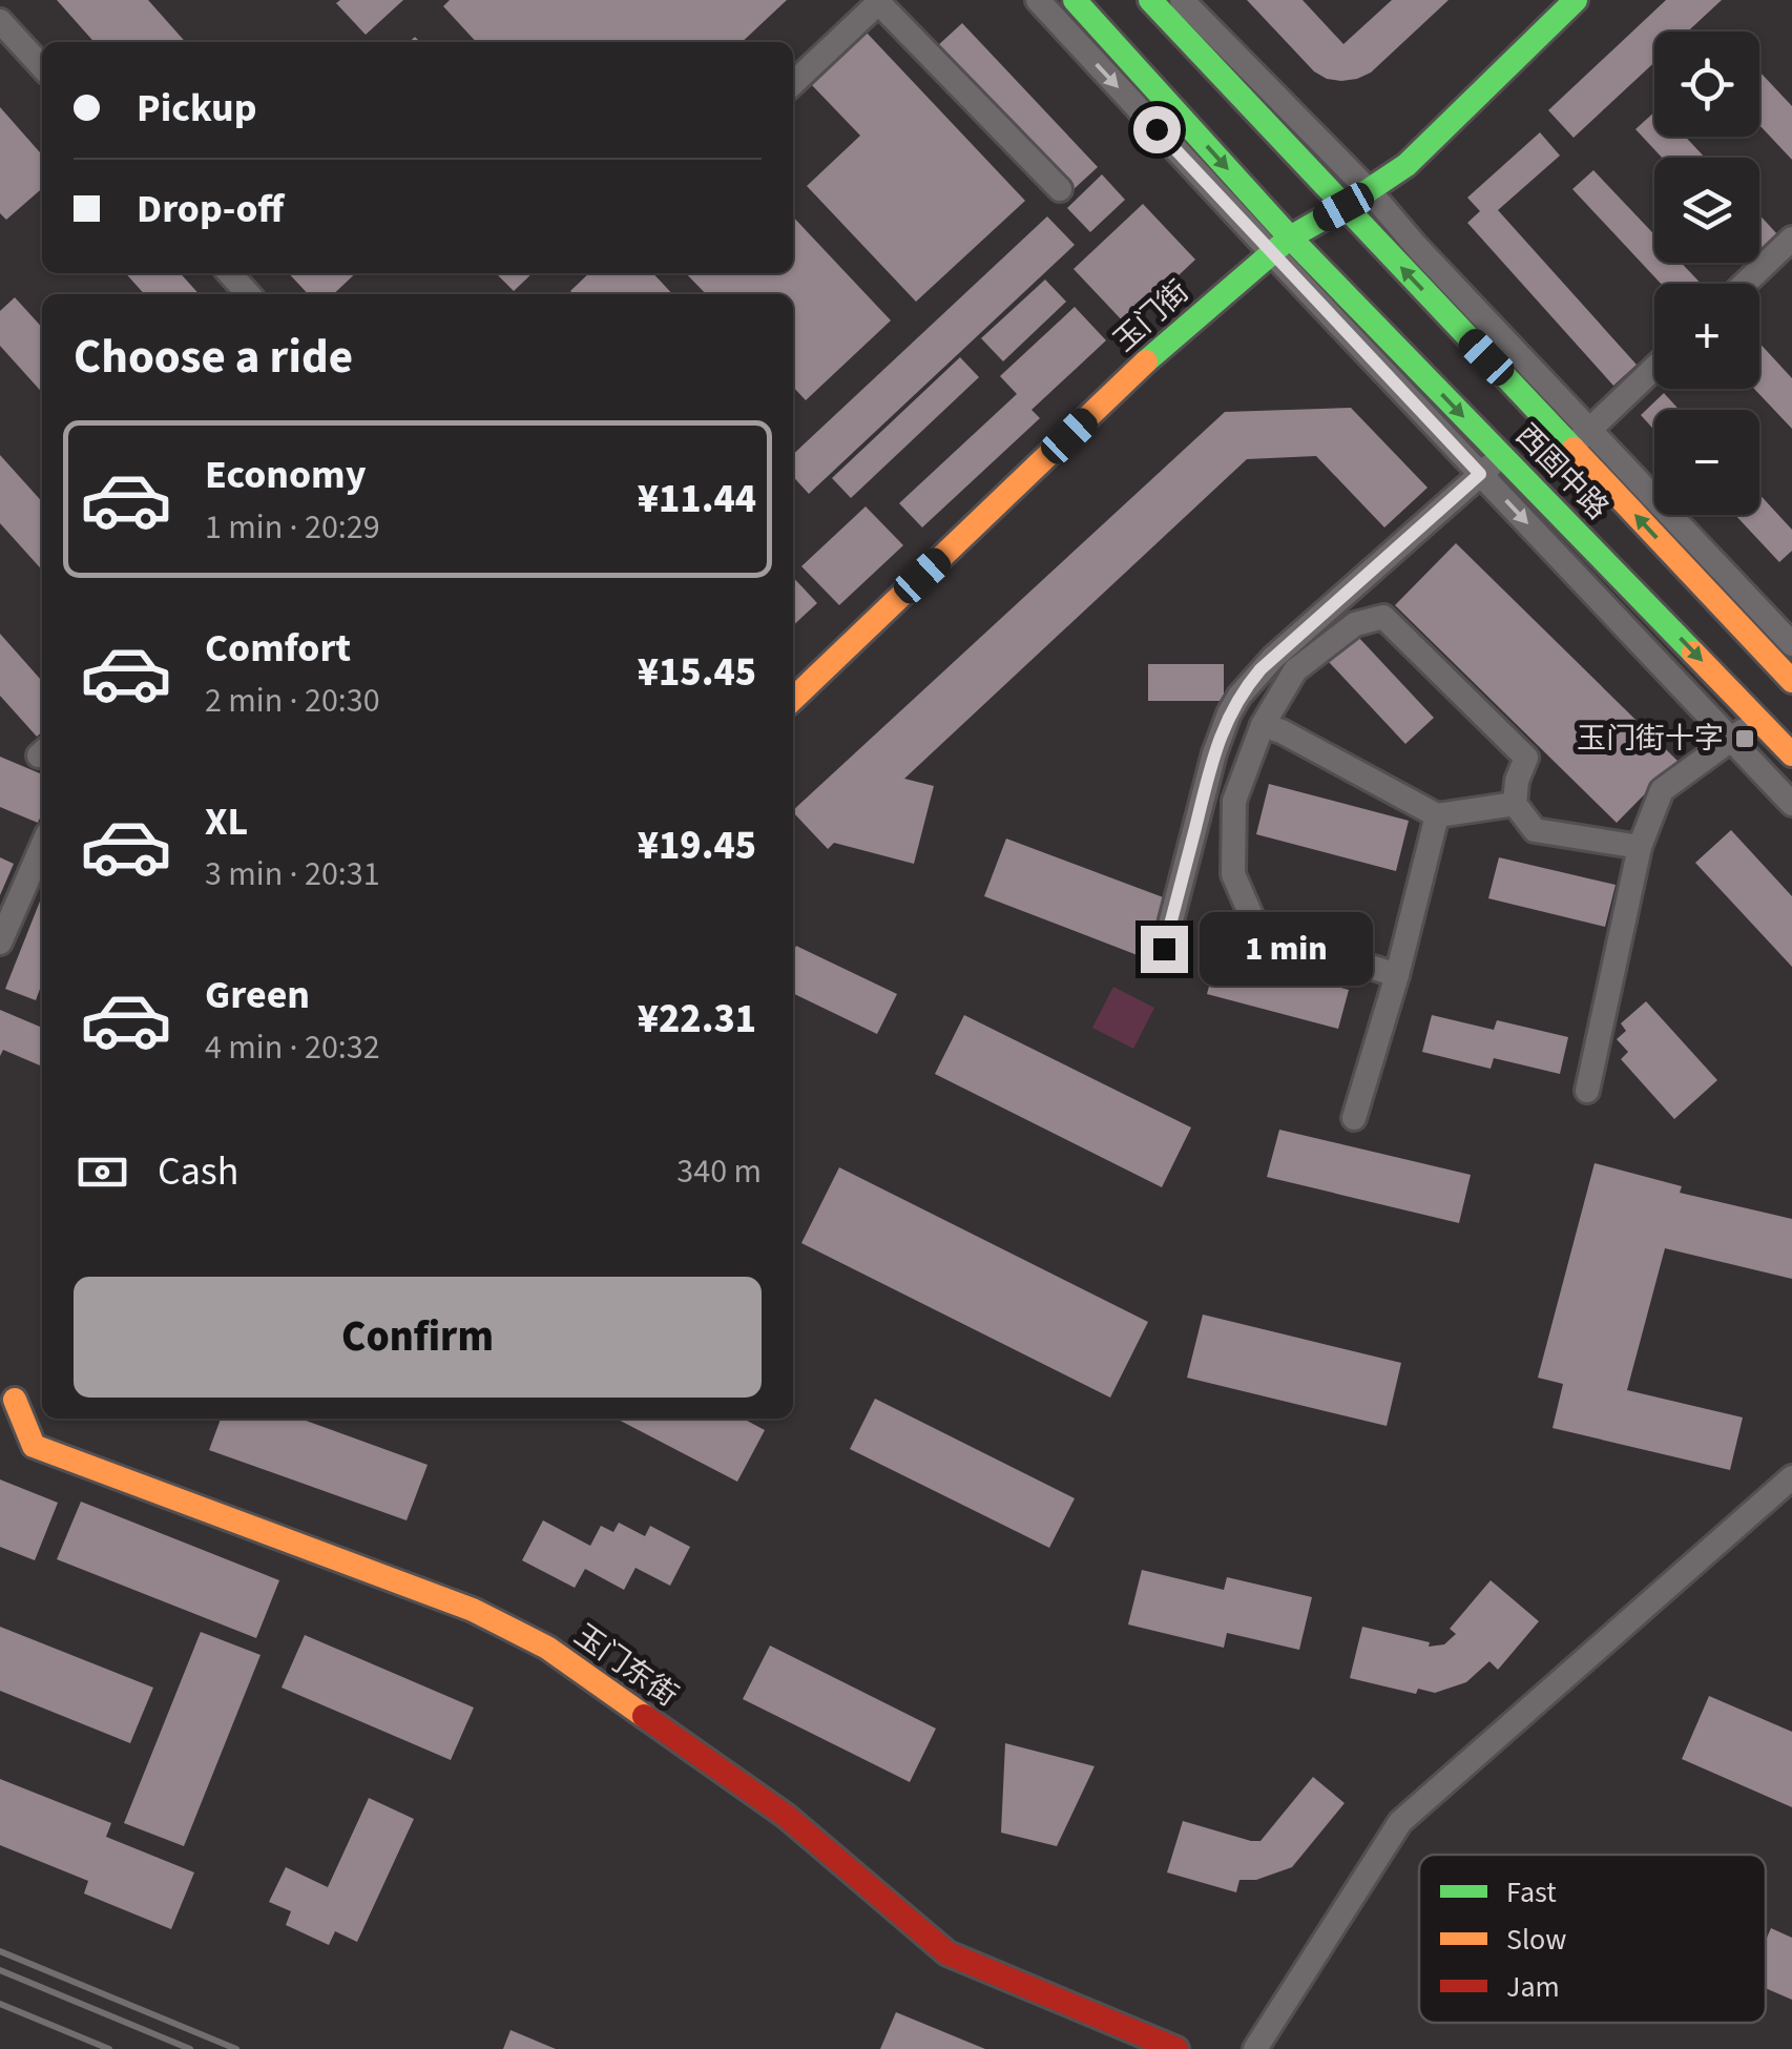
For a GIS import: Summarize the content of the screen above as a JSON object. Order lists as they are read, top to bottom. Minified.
{"streets":{"street":["玉门街","西固中路","玉门东街"]},"crossings":[["玉门街","西固中路"]],"places":{"transit":["玉门街十字"]},"legend":["Fast","Slow","Jam"],"page":{"map_buttons":["+","−"],"banner":["Pickup","Drop-off"],"heading":"Choose a ride","list":[{"name":"Economy","note":"1 min · 20:29","value":"¥11.44"},{"name":"Comfort","note":"2 min · 20:30","value":"¥15.45"},{"name":"XL","note":"3 min · 20:31","value":"¥19.45"},{"name":"Green","note":"4 min · 20:32","value":"¥22.31"}],"bubble":"1 min","pay":["Cash","340 m"],"buttons":"Confirm"}}
